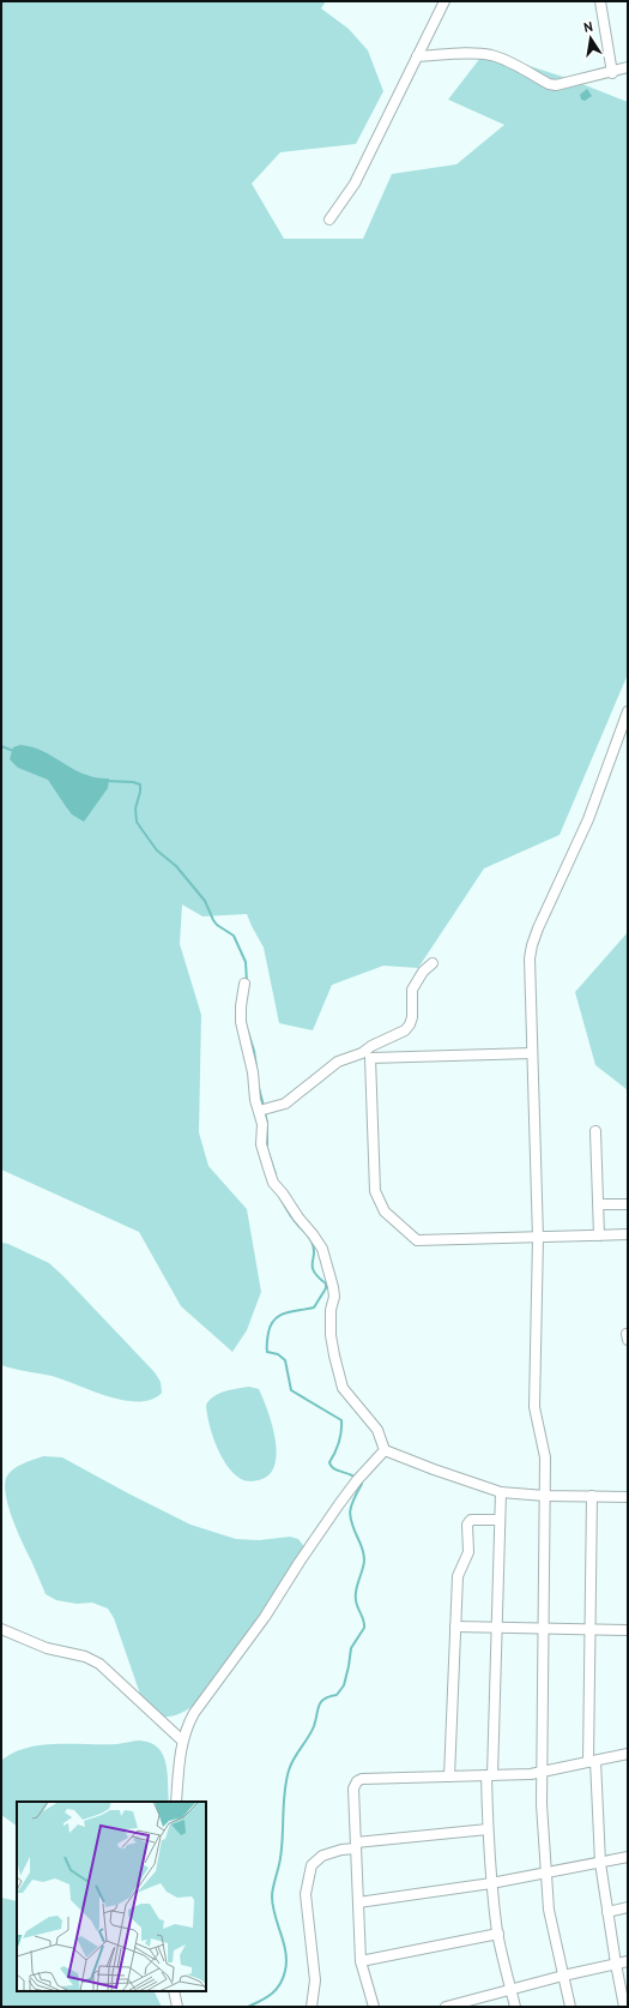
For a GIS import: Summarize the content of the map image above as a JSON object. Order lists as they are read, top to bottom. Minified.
{"north":"top"}
